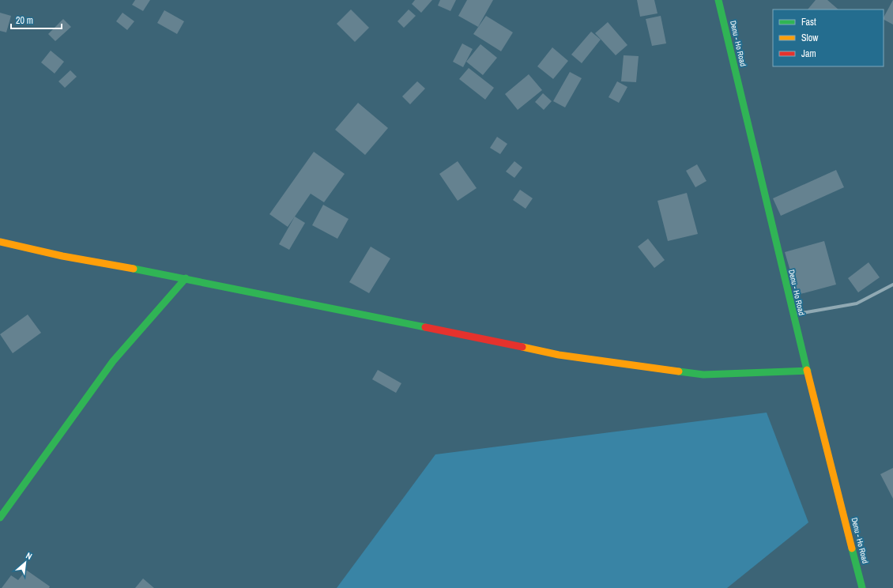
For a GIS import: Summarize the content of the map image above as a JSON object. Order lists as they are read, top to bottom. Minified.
{"streets":{"street":["Denu - Ho Road"]},"legend":["Fast","Slow","Jam"],"scale_bar":"20 m","north":"top right"}
